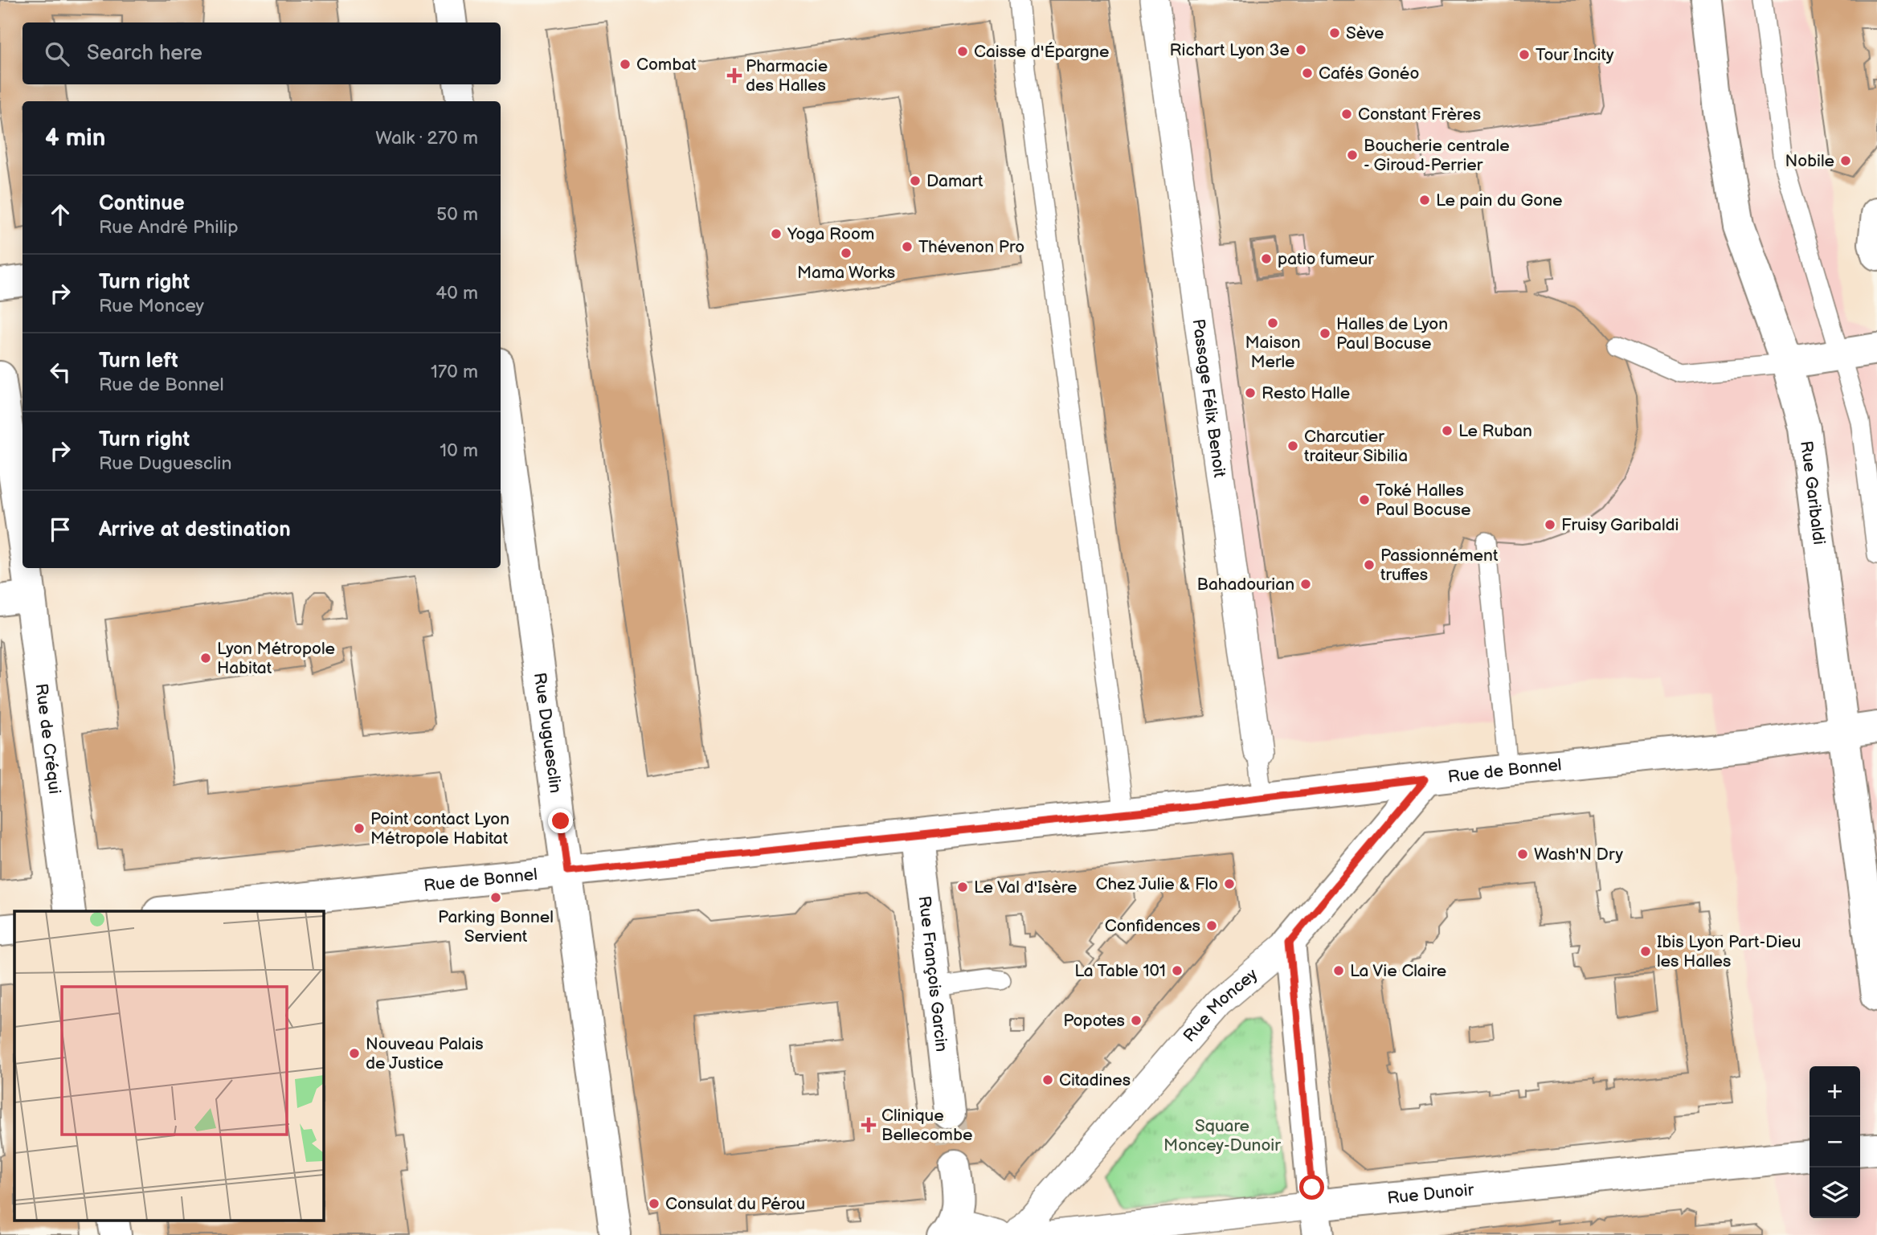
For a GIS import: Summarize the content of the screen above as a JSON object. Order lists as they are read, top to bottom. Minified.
{"streets":{"street":["Passage Félix Benoit","Rue Garibaldi","Rue Duguesclin","Rue de Créqui","Rue de Bonnel","Rue François Garcin","Rue Moncey","Rue Dunoir"]},"crossings":[["Passage Félix Benoit","Rue de Bonnel"],["Rue Garibaldi","Rue de Bonnel"],["Rue Duguesclin","Rue de Bonnel"],["Rue de Bonnel","Rue François Garcin"],["Rue de Bonnel","Rue Moncey"]],"parks":["Square Moncey-Dunoir"],"places":{"other":["Sève","Richart Lyon 3e","Caisse d'Épargne","Tour Incity","Combat","Cafés Gonéo","Constant Frères","Boucherie centrale - Giroud-Perrier","Nobile","Damart","Le pain du Gone","Yoga Room","Thévenon Pro","Mama Works","patio fumeur","Maison Merle","Halles de Lyon Paul Bocuse","Resto Halle","Le Ruban","Charcutier traiteur Sibilia","Toké Halles Paul Bocuse","Fruisy Garibaldi","Passionnément truffes","Bahadourian","Lyon Métropole Habitat","Point contact Lyon Métropole Habitat","Wash'N Dry","Chez Julie & Flo","Le Val d'Isère","Parking Bonnel Servient","Confidences","Ibis Lyon Part-Dieu les Halles","La Table 101","La Vie Claire","Popotes","Nouveau Palais de Justice","Citadines","Consulat du Pérou"],"health":["Pharmacie des Halles","Clinique Bellecombe"]},"page":{"search":"Search here","heading":["4 min","Walk · 270 m"],"list":[["Continue","Rue André Philip","50 m"],["Turn right","Rue Moncey","40 m"],["Turn left","Rue de Bonnel","170 m"],["Turn right","Rue Duguesclin","10 m"],"Arrive at destination"],"map_buttons":["+","−"]}}
